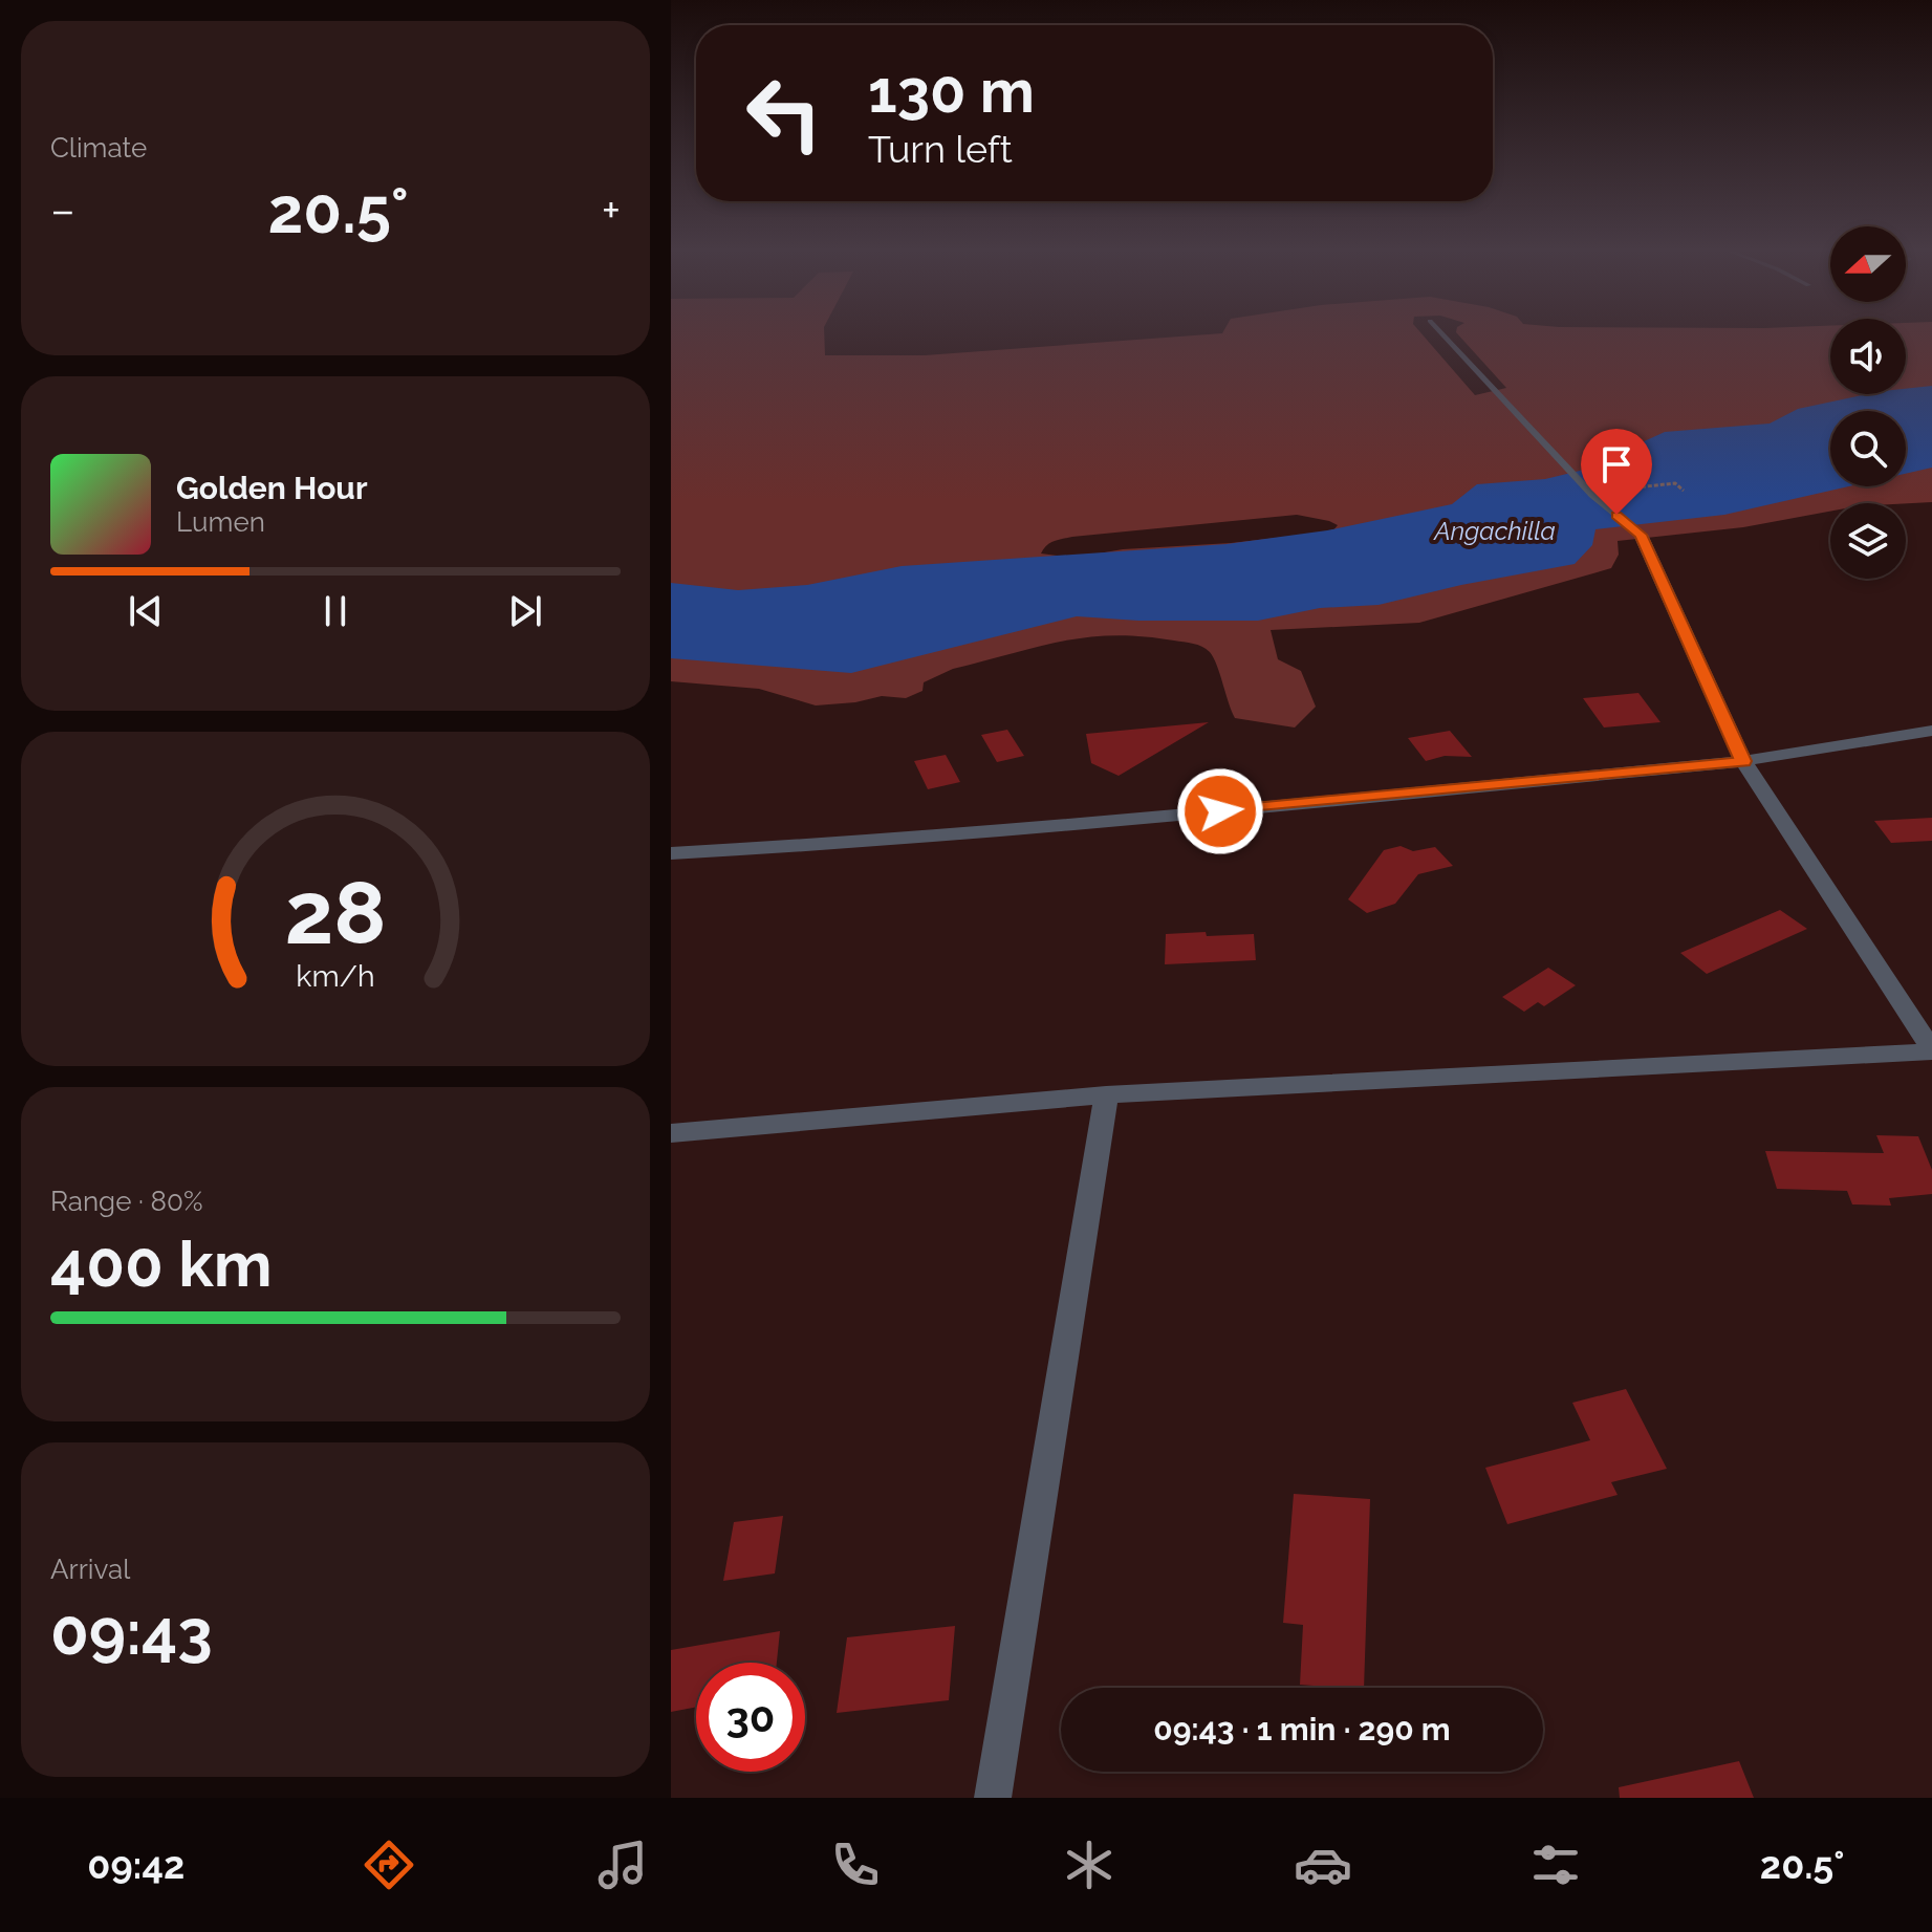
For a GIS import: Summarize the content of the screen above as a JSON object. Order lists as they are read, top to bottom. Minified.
{"water":["Angachilla"],"north":"left","page":{"tile":["Climate",["Range · 80%","400 km"],["Arrival","09:43"]],"turn":["130 m","Turn left"],"heat":["−","20.5°","+"],"song":["Golden Hour","Lumen"],"limit":"30","trip":"09:43 · 1 min · 290 m","tabs":["09:42","20.5°"],"gauge":["28","km/h"]}}
